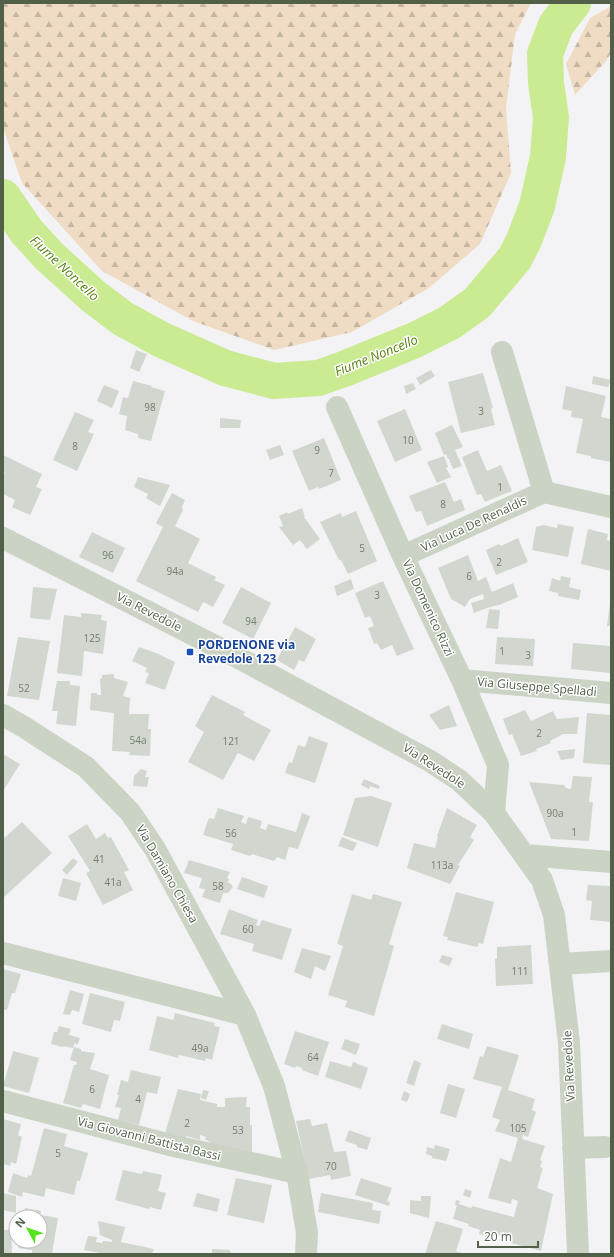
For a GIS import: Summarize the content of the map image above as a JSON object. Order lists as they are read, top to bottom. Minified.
{"streets":{"street":["Via Luca De Renaldis","Via Domenico Rizzi","Via Revedole","Via Giuseppe Spelladi","Via Damiano Chiesa","Via Giovanni Battista Bassi"]},"crossings":[["Via Luca De Renaldis","Via Domenico Rizzi"],["Via Domenico Rizzi","Via Revedole"],["Via Domenico Rizzi","Via Giuseppe Spelladi"],["Via Damiano Chiesa","Via Giovanni Battista Bassi"]],"water":["Fiume Noncello"],"places":{"transit":["PORDENONE via Revedole 123"]},"house_numbers":["98","3","10","8","9","7","1","8","5","96","2","94a","6","3","94","125","1","3","52","2","54a","121","90a","1","56","41","113a","41a","58","60","111","49a","64","6","4","2","105","53","5","70"],"scale_bar":"20 m","north":"top left"}
